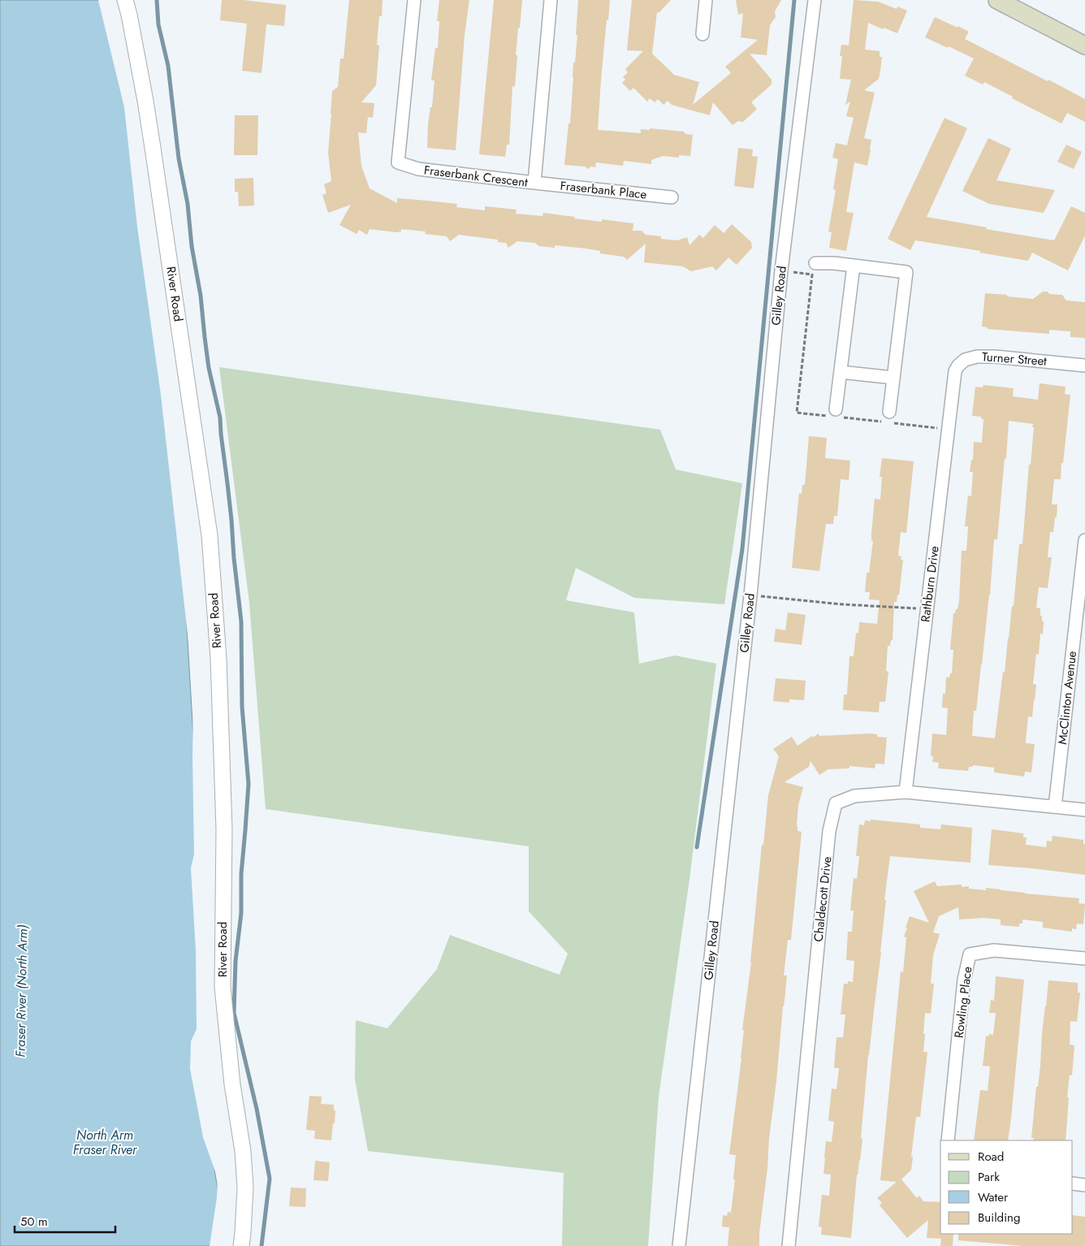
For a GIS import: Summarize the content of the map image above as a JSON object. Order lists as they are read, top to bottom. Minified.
{"streets":{"street":["Fraserbank Crescent","Fraserbank Place","River Road","Gilley Road","Turner Street","Rathburn Drive","McClinton Avenue","Chaldecott Drive","Rowling Place"]},"crossings":[["Fraserbank Crescent","Fraserbank Place"],["Turner Street","Rathburn Drive"],["Rathburn Drive","Chaldecott Drive"],["McClinton Avenue","Chaldecott Drive"]],"water":["Fraser River (North Arm)","North Arm Fraser River"],"legend":["Road","Park","Water","Building"],"scale_bar":"50 m"}
